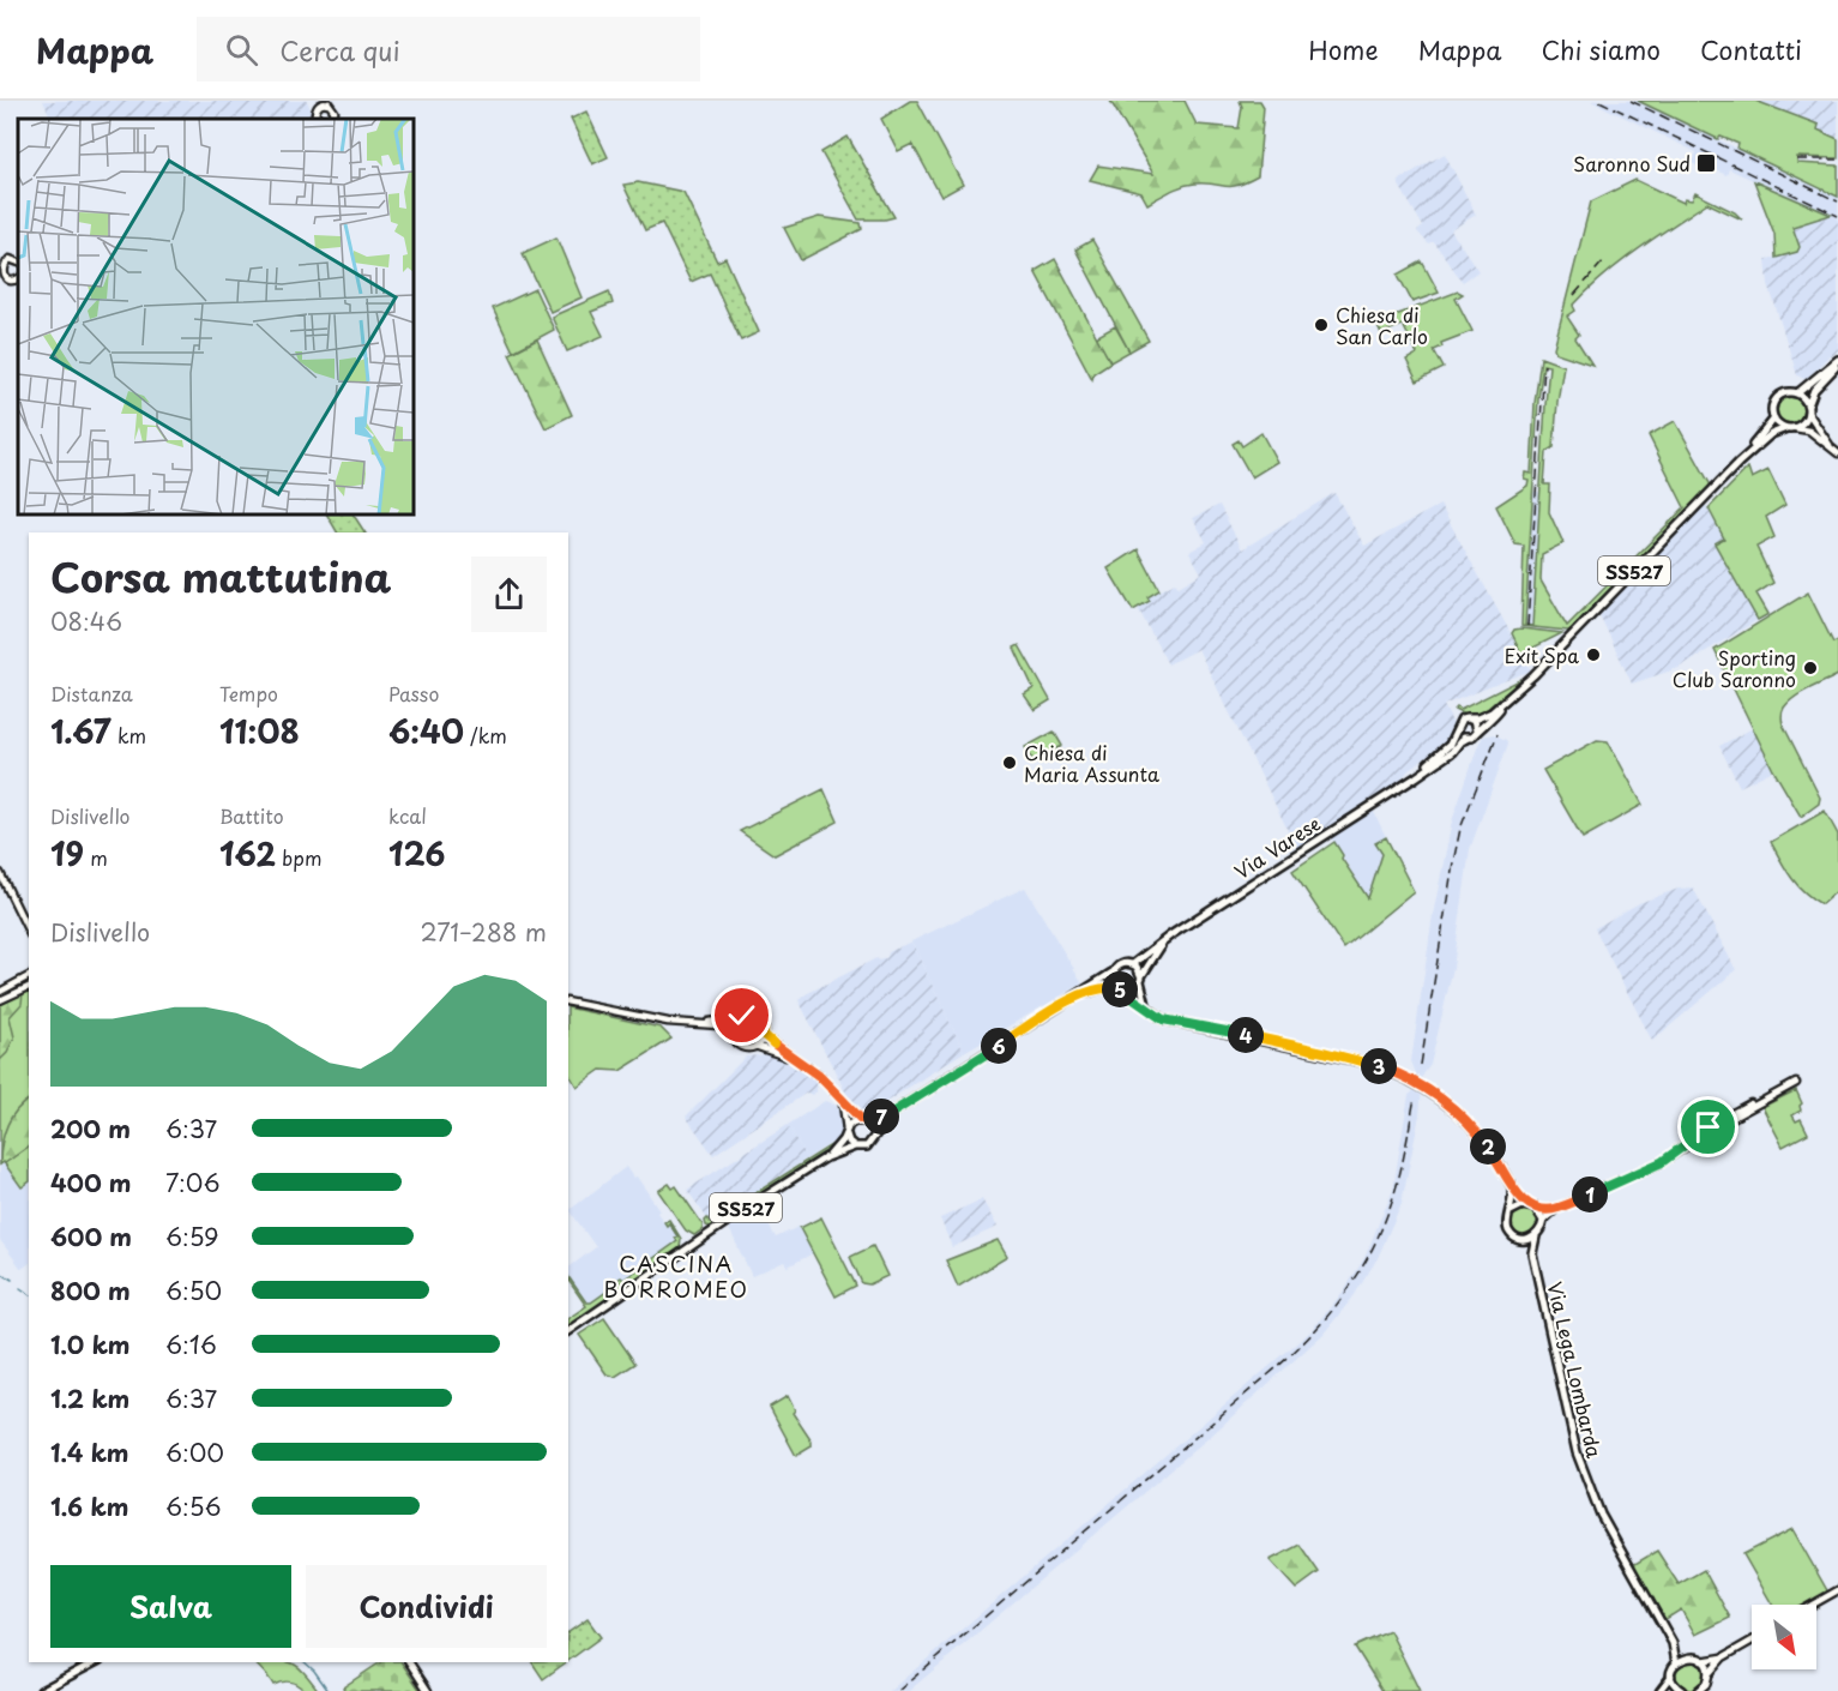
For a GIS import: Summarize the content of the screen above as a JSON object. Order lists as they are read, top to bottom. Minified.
{"streets":{"main road":["SS527","Via Varese","Via Lega Lombarda"]},"crossings":[["SS527","Via Varese"]],"districts":["CASCINA BORROMEO"],"places":{"transit":["Saronno Sud"],"other":["Chiesa di San Carlo","Exit Spa","Sporting Club Saronno","Chiesa di Maria Assunta"]},"north":"bottom right","page":{"header":"Mappa","search":"Cerca qui","nav":["Home","Mappa","Chi siamo","Contatti"],"heading":["Corsa mattutina","08:46"],"stats":[["Distanza","1.67 km"],["Tempo","11:08"],["Passo","6:40 /km"],["Dislivello","19 m"],["Battito","162 bpm"],["kcal","126"]],"chart":["Dislivello","271–288 m"],"pins":["5","4","6","3","7","2","1"],"list":[{"name":"200 m","note":"6:37"},{"name":"400 m","note":"7:06"},{"name":"600 m","note":"6:59"},{"name":"800 m","note":"6:50"},{"name":"1.0 km","note":"6:16"},{"name":"1.2 km","note":"6:37"},{"name":"1.4 km","note":"6:00"},{"name":"1.6 km","note":"6:56"}],"buttons":["Salva","Condividi"]}}
